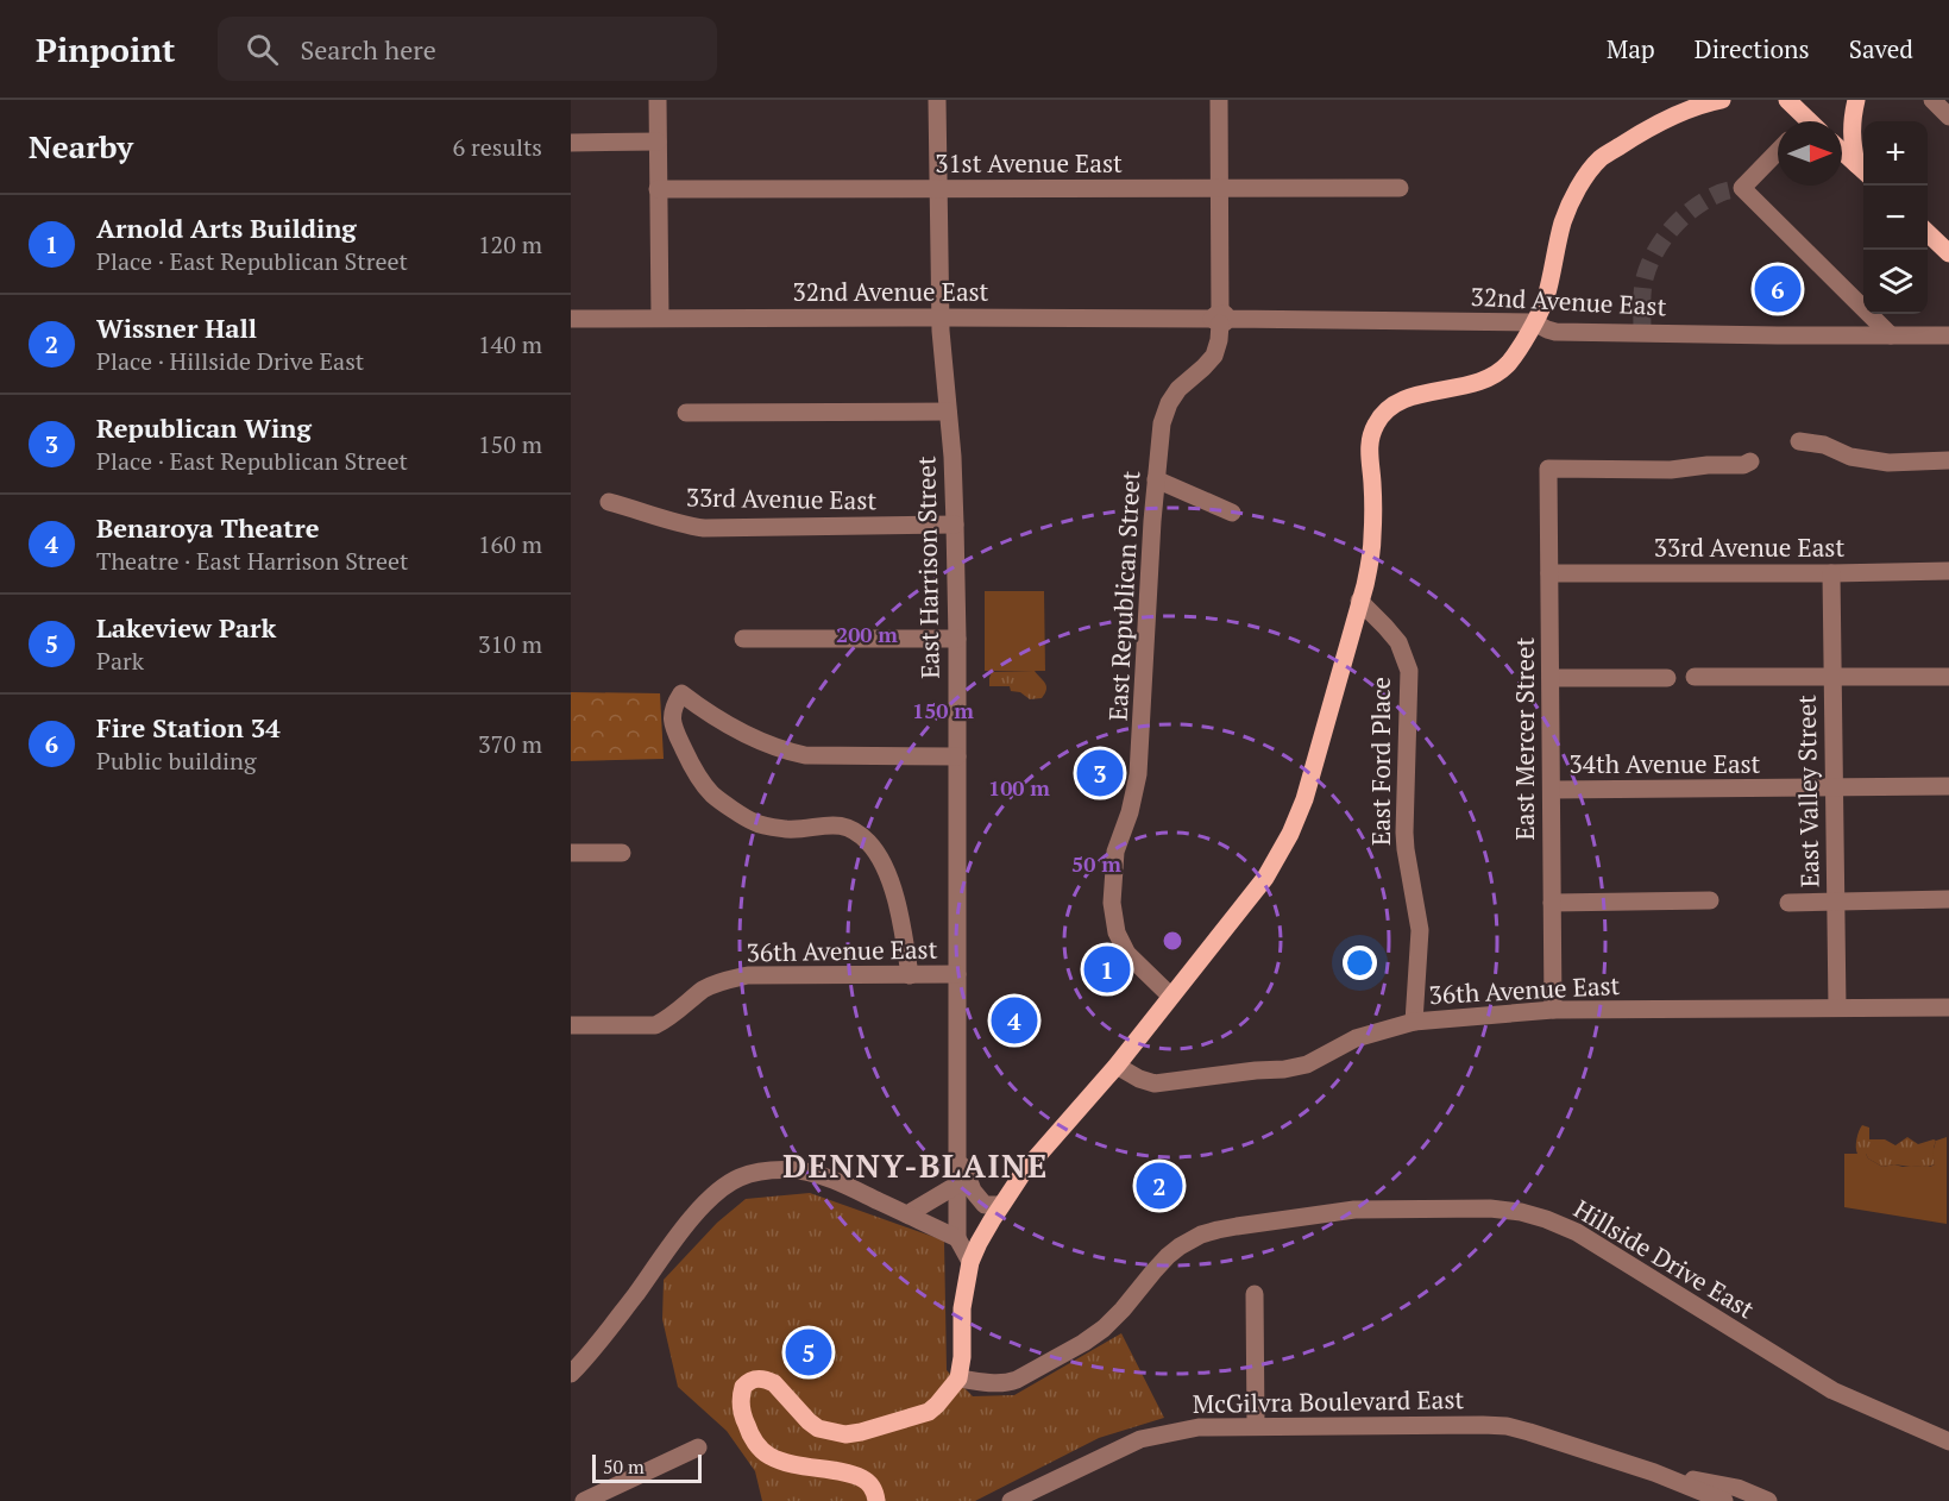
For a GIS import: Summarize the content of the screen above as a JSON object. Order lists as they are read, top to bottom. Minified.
{"streets":{"street":["31st Avenue East","32nd Avenue East","33rd Avenue East","East Harrison Street","East Republican Street","East Mercer Street","East Ford Place","34th Avenue East","East Valley Street","36th Avenue East","Hillside Drive East","McGilvra Boulevard East"]},"crossings":[["31st Avenue East","East Harrison Street"],["31st Avenue East","East Republican Street"],["32nd Avenue East","East Harrison Street"],["32nd Avenue East","East Republican Street"],["33rd Avenue East","East Harrison Street"],["33rd Avenue East","East Mercer Street"],["33rd Avenue East","East Valley Street"],["East Harrison Street","36th Avenue East"],["East Mercer Street","34th Avenue East"],["East Mercer Street","36th Avenue East"],["East Ford Place","36th Avenue East"],["34th Avenue East","East Valley Street"],["East Valley Street","36th Avenue East"]],"districts":["DENNY-BLAINE"],"scale_bar":"50 m","north":"right","page":{"header":"Pinpoint","search":"Search here","nav":["Map","Directions","Saved"],"heading":["Nearby","6 results"],"map_buttons":["+","−"],"list":[{"mark":"1","name":"Arnold Arts Building","note":"Place · East Republican Street","value":"120 m"},{"mark":"2","name":"Wissner Hall","note":"Place · Hillside Drive East","value":"140 m"},{"mark":"3","name":"Republican Wing","note":"Place · East Republican Street","value":"150 m"},{"mark":"4","name":"Benaroya Theatre","note":"Theatre · East Harrison Street","value":"160 m"},{"mark":"5","name":"Lakeview Park","note":"Park","value":"310 m"},{"mark":"6","name":"Fire Station 34","note":"Public building","value":"370 m"}],"pins":["6","3","1","4","2","5"],"scale":"50 m"},"rings":["200 m","150 m","100 m","50 m"]}
